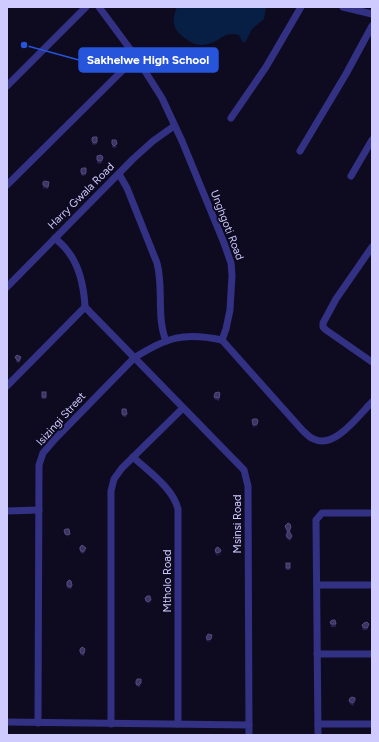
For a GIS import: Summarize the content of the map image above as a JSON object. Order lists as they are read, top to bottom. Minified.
{"streets":{"street":["Harry Gwala Road","Unghgoti Road","Isizingi Street","Msinsi Road","Mtholo Road"]},"crossings":[["Harry Gwala Road","Unghgoti Road"],["Unghgoti Road","Isizingi Street"],["Isizingi Street","Msinsi Road"]],"places":["Sakhelwe High School"]}
